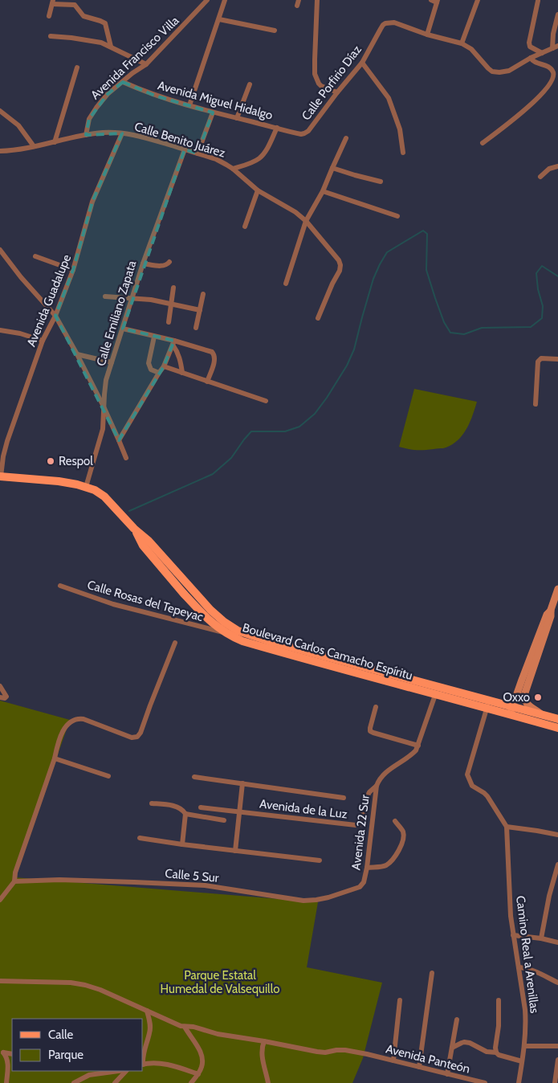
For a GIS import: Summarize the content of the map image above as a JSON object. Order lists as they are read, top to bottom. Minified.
{"streets":{"main road":["Boulevard Carlos Camacho Espíritu"],"street":["Avenida Francisco Villa","Calle Porfirio Díaz","Avenida Miguel Hidalgo","Calle Benito Juárez","Avenida Guadalupe","Calle Emiliano Zapata","Calle Rosas del Tepeyac","Avenida de la Luz","Avenida 22 Sur","Calle 5 Sur","Camino Real a Arenillas","Avenida Panteón"]},"crossings":[["Avenida Francisco Villa","Avenida Miguel Hidalgo"],["Avenida Francisco Villa","Calle Benito Juárez"],["Calle Porfirio Díaz","Avenida Miguel Hidalgo"],["Calle Benito Juárez","Avenida Guadalupe"],["Calle Benito Juárez","Calle Emiliano Zapata"],["Avenida Guadalupe","Boulevard Carlos Camacho Espíritu"],["Calle Emiliano Zapata","Boulevard Carlos Camacho Espíritu"],["Calle Rosas del Tepeyac","Boulevard Carlos Camacho Espíritu"],["Boulevard Carlos Camacho Espíritu","Camino Real a Arenillas"],["Avenida de la Luz","Avenida 22 Sur"],["Avenida 22 Sur","Calle 5 Sur"]],"parks":["Parque Estatal Humedal de Valsequillo"],"places":["Respol","Oxxo"],"legend":["Calle","Parque"]}
